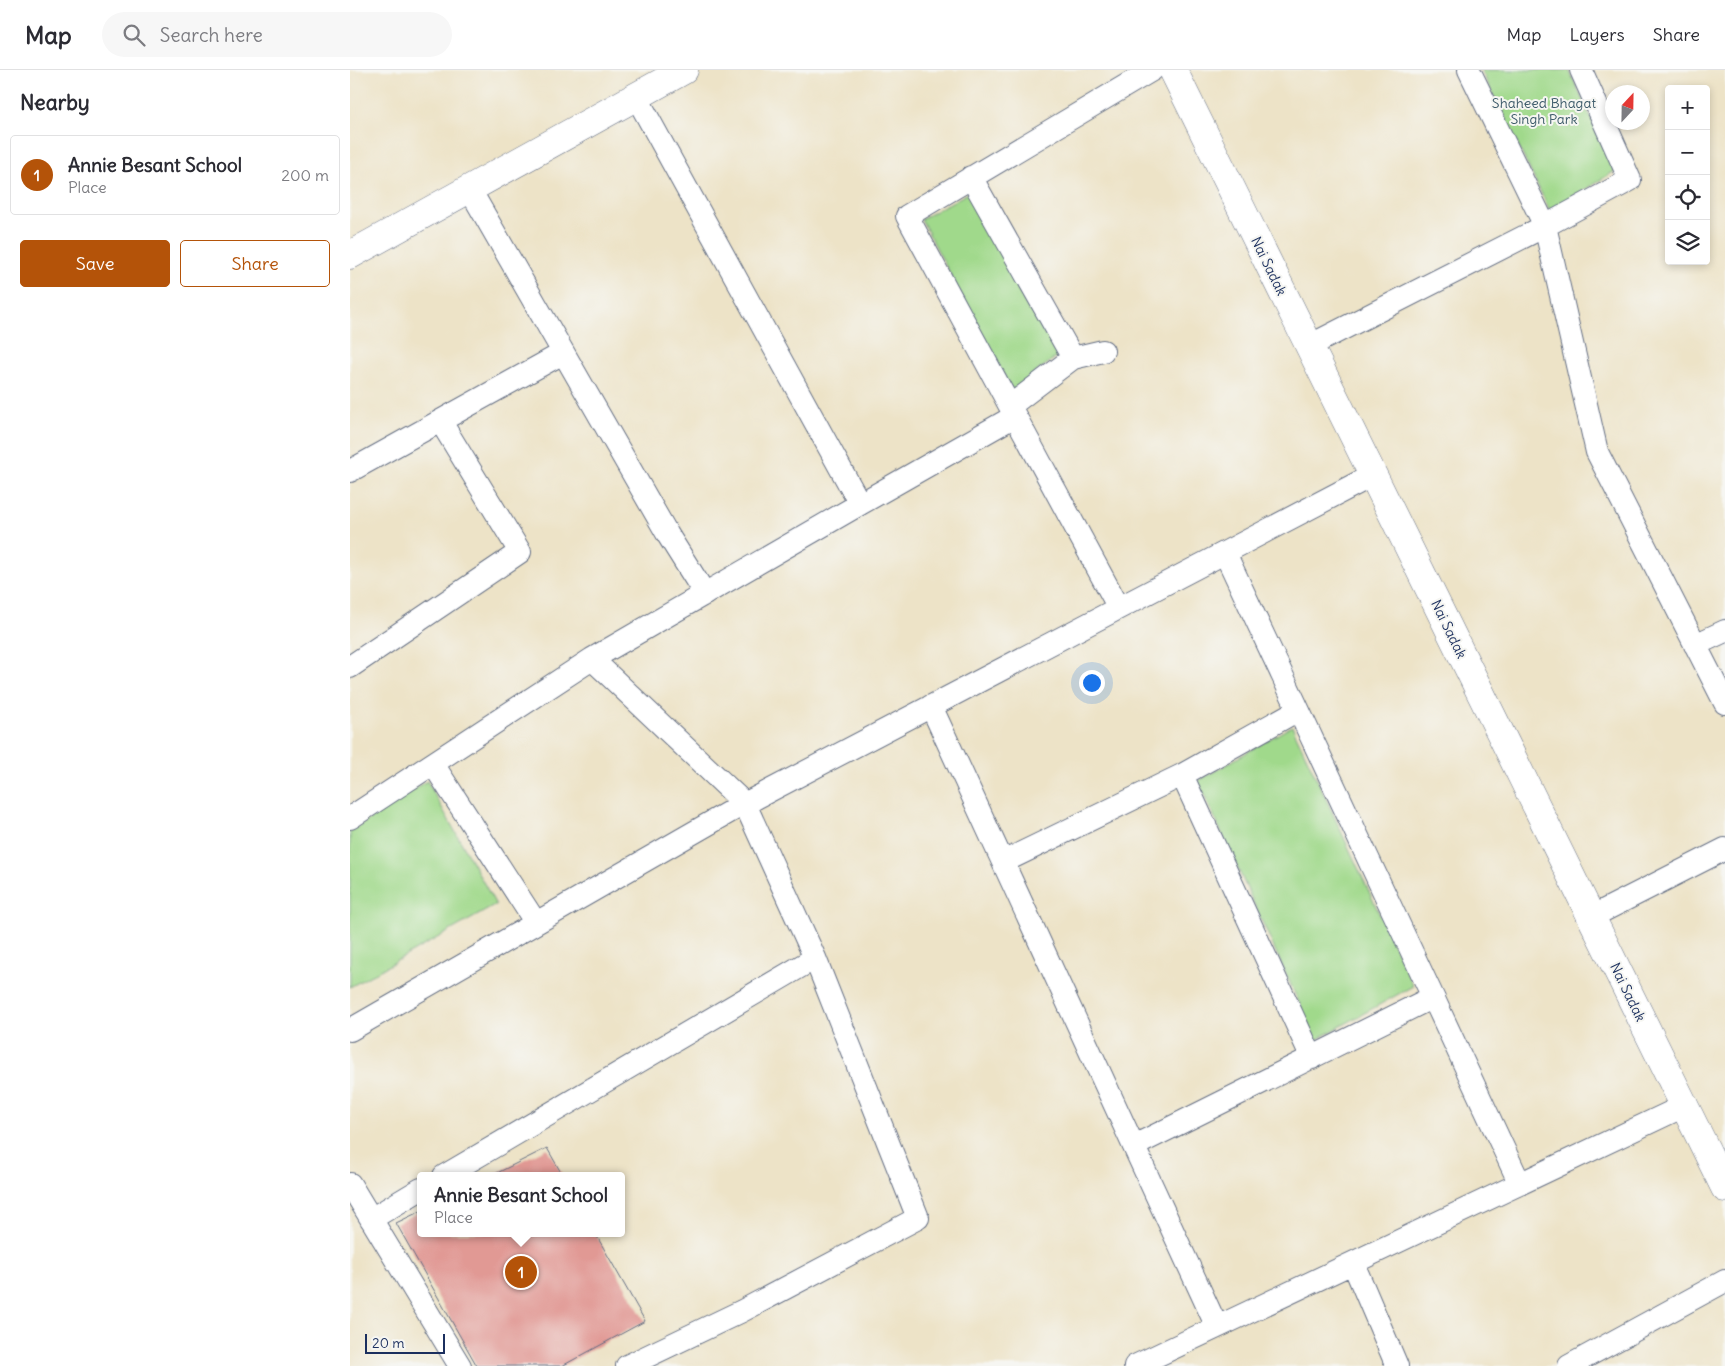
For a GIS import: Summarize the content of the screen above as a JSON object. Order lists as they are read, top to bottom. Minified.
{"streets":{"street":["Nai Sadak"]},"parks":["Shaheed Bhagat Singh Park"],"scale_bar":"20 m","north":"top","page":{"header":"Map","search":"Search here","nav":["Map","Layers","Share"],"heading":"Nearby","map_buttons":["+","−"],"list":[{"mark":"1","name":"Annie Besant School","note":"Place","value":"200 m"}],"buttons":["Save","Share"],"popup":["Annie Besant School","Place"],"pins":"1","scale":"20 m"}}
